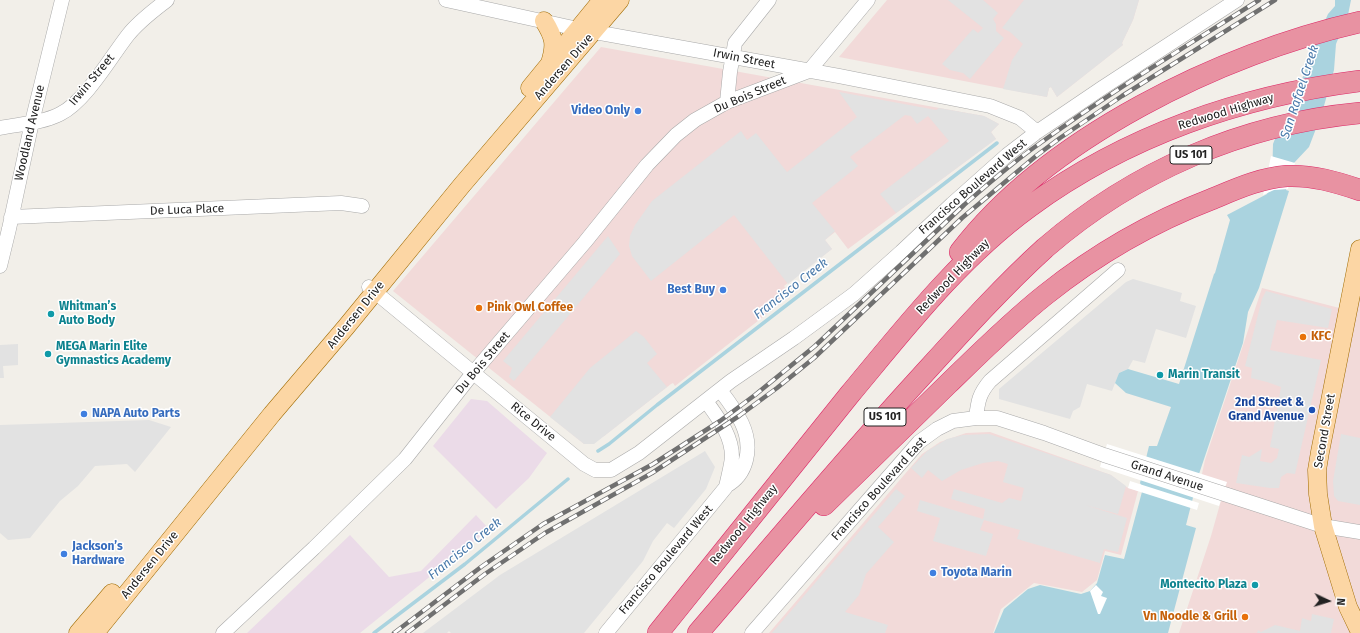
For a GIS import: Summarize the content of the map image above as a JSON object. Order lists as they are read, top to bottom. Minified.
{"streets":{"highway":["Redwood Highway","US 101"],"main road":["Andersen Drive","Second Street"],"street":["Irwin Street","Du Bois Street","Woodland Avenue","Francisco Boulevard West","De Luca Place","Rice Drive","Grand Avenue","Francisco Boulevard East"]},"crossings":[["Irwin Street","Andersen Drive"],["Irwin Street","Du Bois Street"],["Irwin Street","Woodland Avenue"],["Irwin Street","Francisco Boulevard West"],["Andersen Drive","Rice Drive"],["Du Bois Street","Rice Drive"],["Woodland Avenue","De Luca Place"],["Francisco Boulevard West","Rice Drive"],["Second Street","Grand Avenue"],["Grand Avenue","Francisco Boulevard East"]],"water":["San Rafael Creek","Francisco Creek"],"places":["Video Only","Best Buy","Pink Owl Coffee","Whitman’s Auto Body","KFC","MEGA Marin Elite Gymnastics Academy","Marin Transit","2nd Street & Grand Avenue","NAPA Auto Parts","Jackson’s Hardware","Toyota Marin","Montecito Plaza","Vn Noodle & Grill"],"north":"right"}
